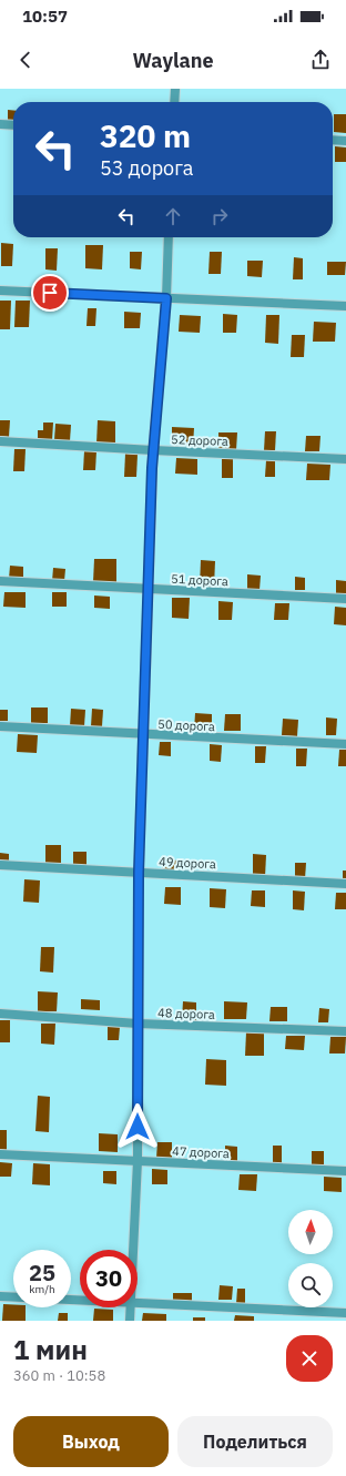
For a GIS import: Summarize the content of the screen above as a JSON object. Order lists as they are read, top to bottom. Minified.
{"streets":{"street":["52 дорога","51 дорога","50 дорога","49 дорога","48 дорога","47 дорога"]},"north":"top","page":{"status":"10:57","header":"Waylane","turn":["320 m","53 дорога"],"speed":"25 km/h","limit":"30","heading":["1 мин","360 m · 10:58"],"buttons":["Выход","Поделиться"]}}
